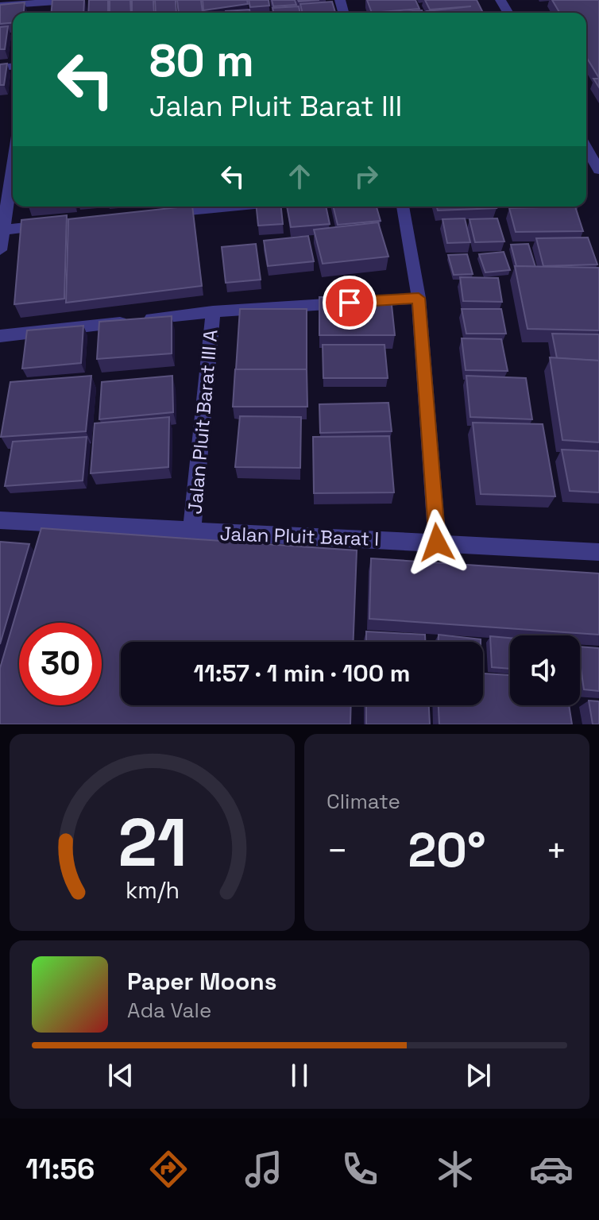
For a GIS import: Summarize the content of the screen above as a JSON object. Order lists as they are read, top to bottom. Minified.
{"streets":{"street":["Jalan Pluit Barat III A","Jalan Pluit Barat I"]},"crossings":[["Jalan Pluit Barat III A","Jalan Pluit Barat I"]],"page":{"turn":["80 m","Jalan Pluit Barat III"],"limit":"30","trip":"11:57 · 1 min · 100 m","tile":"Climate","heat":["−","20°","+"],"song":["Paper Moons","Ada Vale"],"tabs":"11:56","gauge":["21","km/h"]}}
